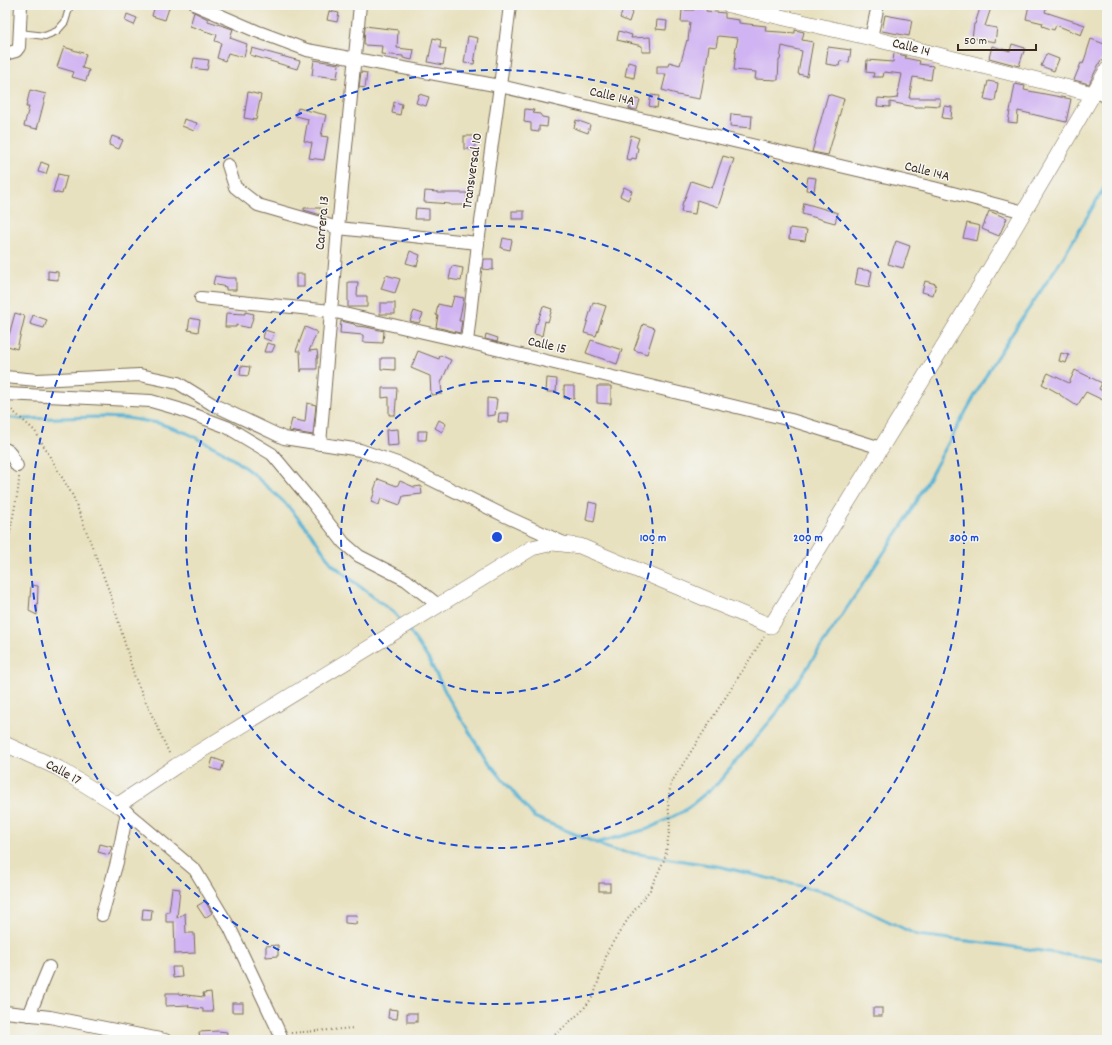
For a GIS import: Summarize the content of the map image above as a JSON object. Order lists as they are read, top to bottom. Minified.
{"streets":{"street":["Calle 14","Calle 14A","Transversal 10","Carrera 13","Calle 15","Calle 17"]},"crossings":[["Calle 14A","Transversal 10"],["Calle 14A","Carrera 13"],["Transversal 10","Calle 15"],["Carrera 13","Calle 15"]],"scale_bar":"50 m","rings":["100 m","200 m","300 m"]}
